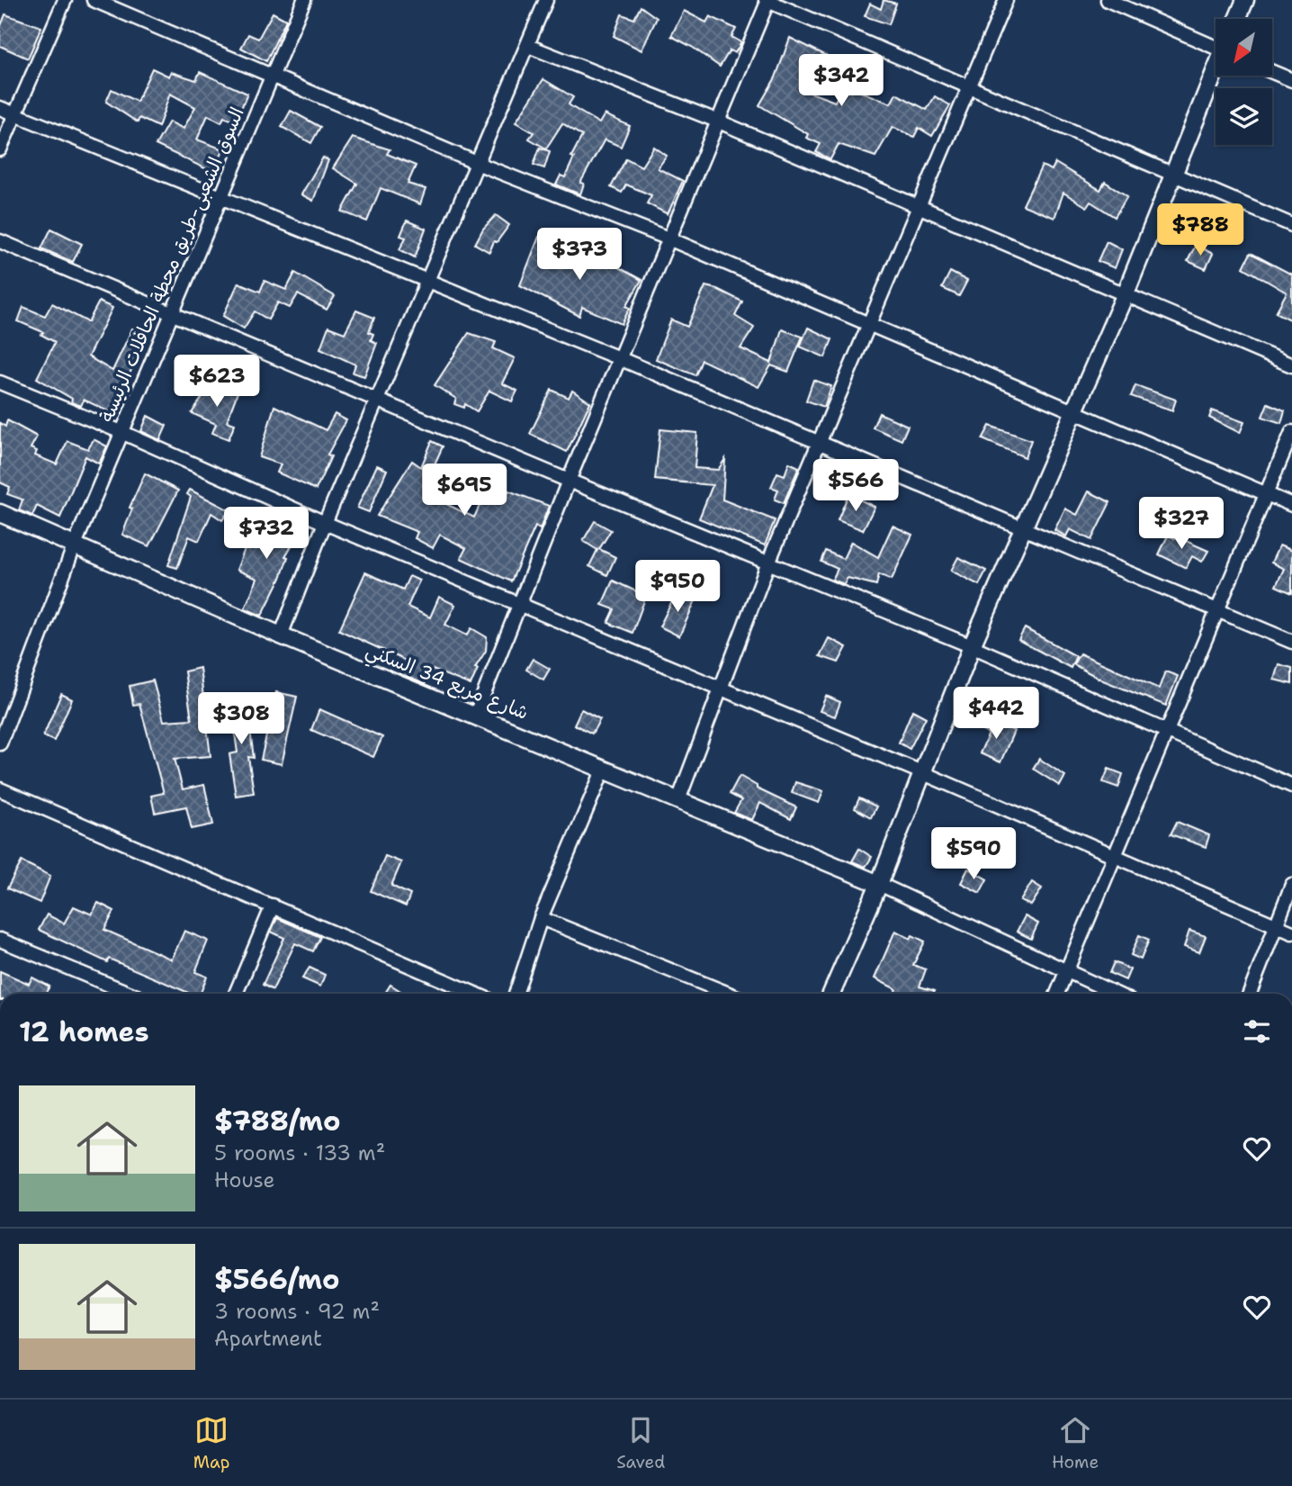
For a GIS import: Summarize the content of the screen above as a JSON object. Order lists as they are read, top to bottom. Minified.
{"streets":{"street":["السوق الشعبى-طريق محطة الحافلات الرئيسة","شارع مربع 34 السكني"]},"crossings":[["السوق الشعبى-طريق محطة الحافلات الرئيسة","شارع مربع 34 السكني"]],"north":"bottom left","page":{"price":["$342","$788","$373","$623","$566","$695","$327","$732","$950","$442","$308","$590"],"heading":"12 homes","list":[{"name":"$788/mo","note":"5 rooms · 133 m² · House"},{"name":"$566/mo","note":"3 rooms · 92 m² · Apartment"}],"tabs":["Map","Saved","Home"]}}
